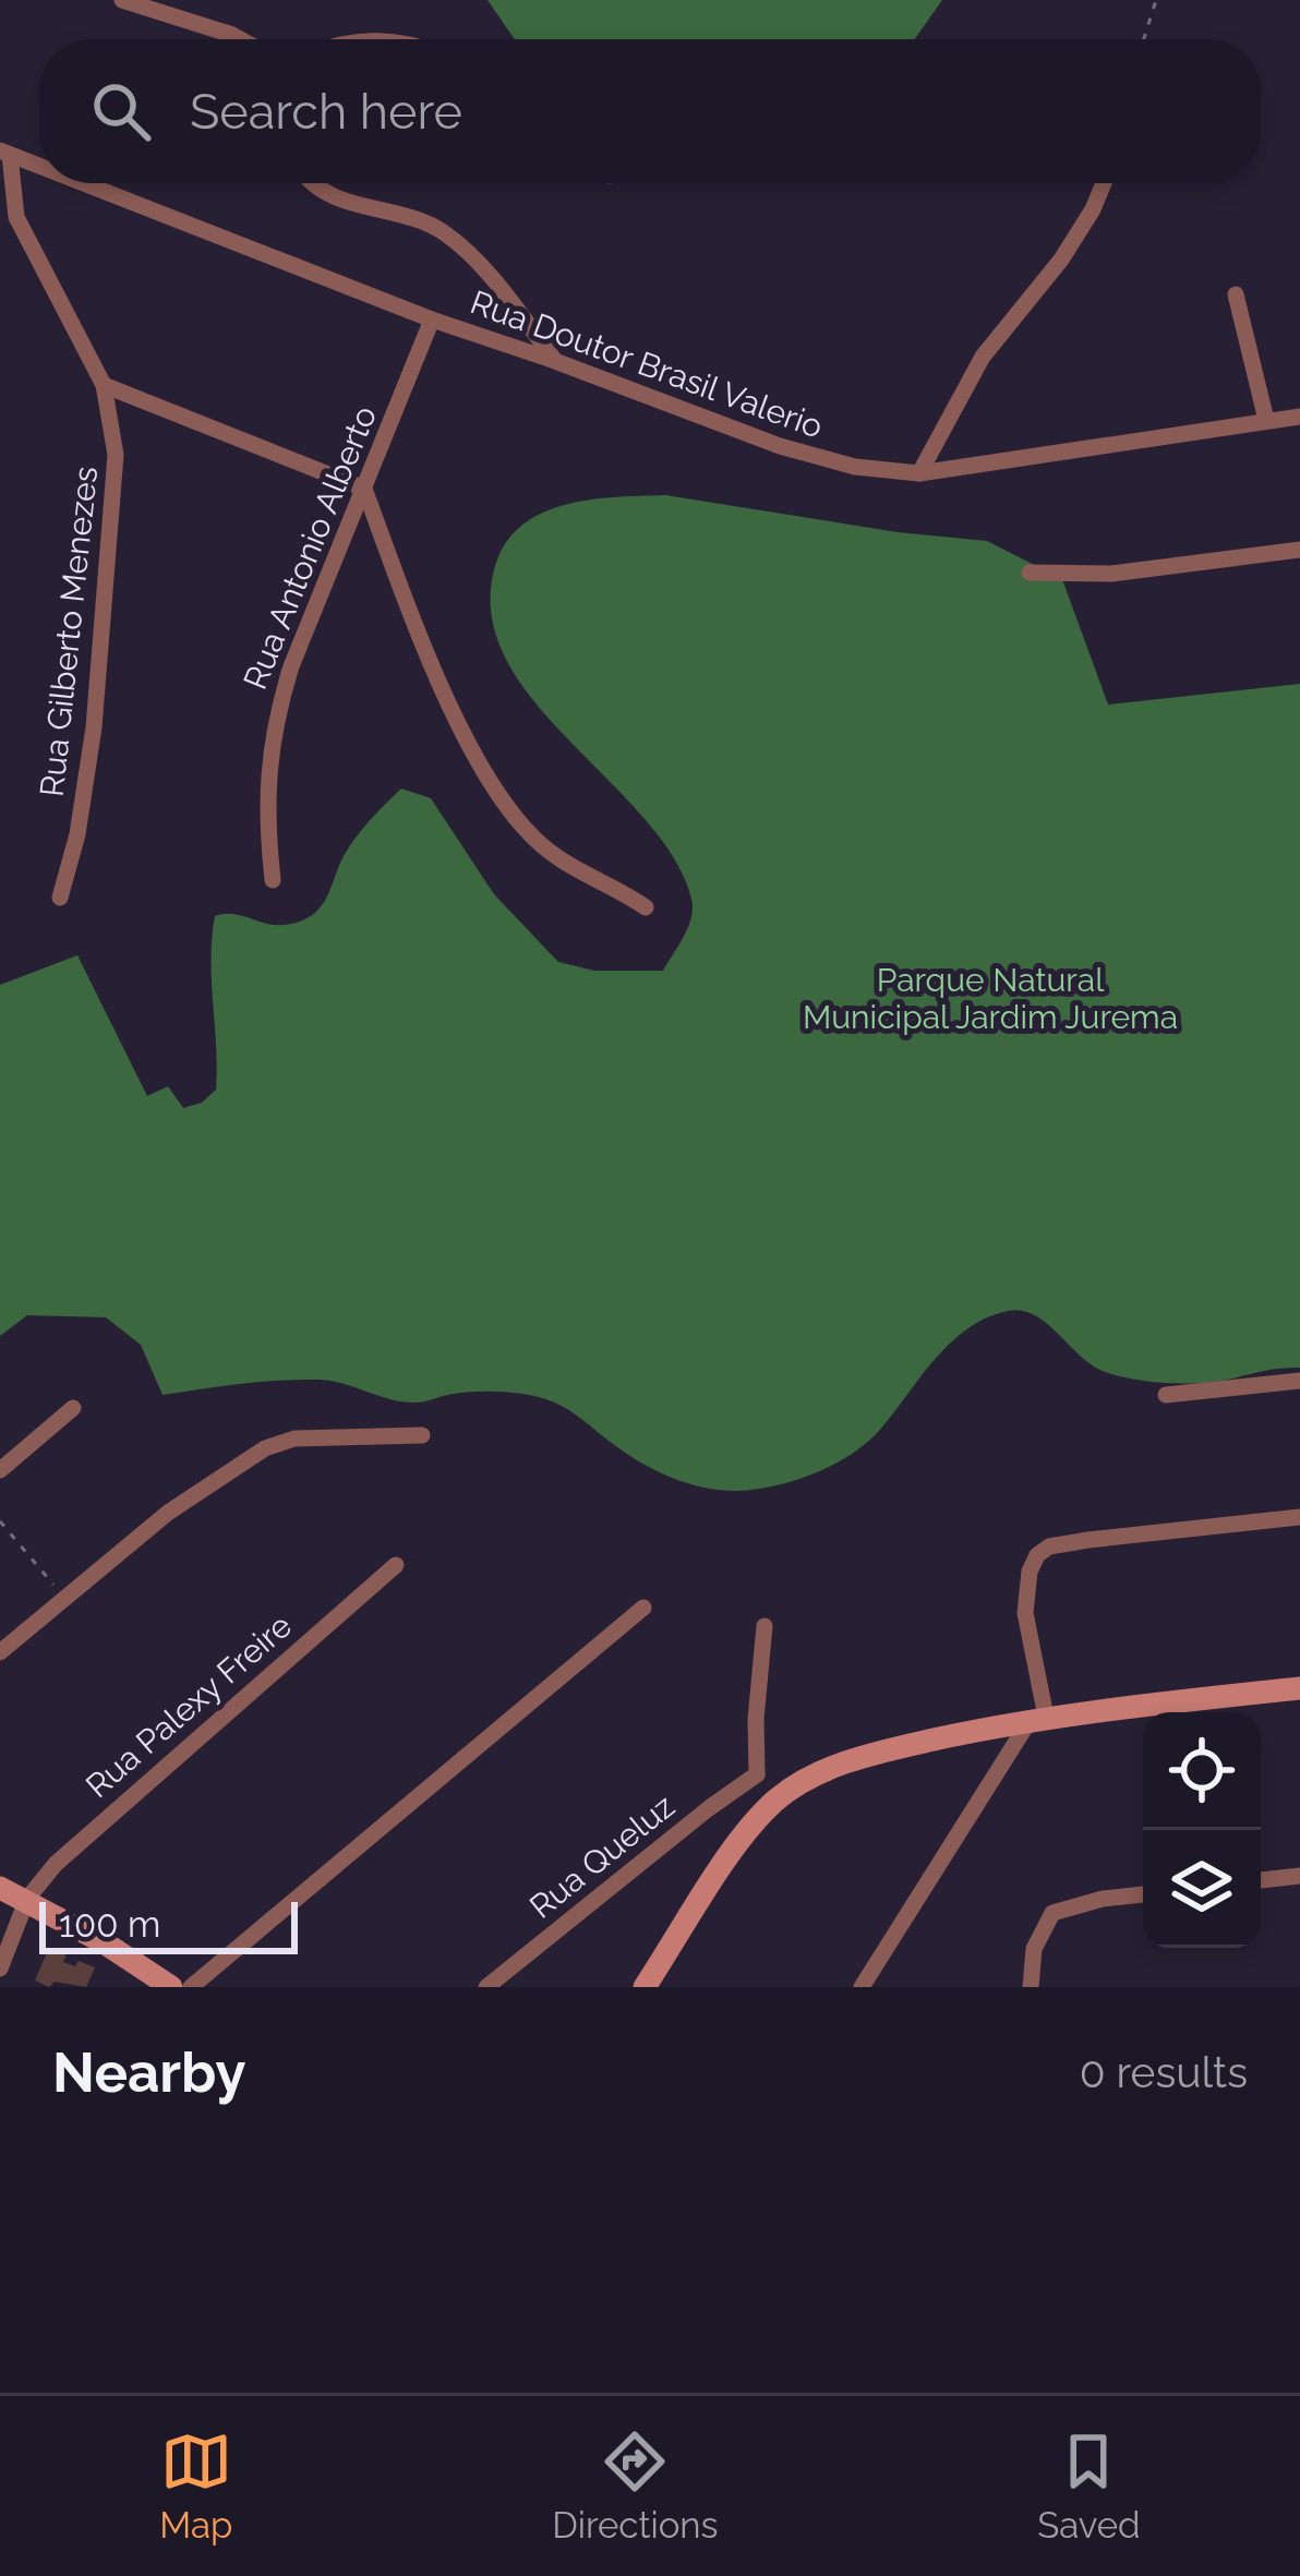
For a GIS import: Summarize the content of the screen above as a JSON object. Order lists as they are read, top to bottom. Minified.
{"streets":{"street":["Rua Doutor Brasil Valerio","Rua Antonio Alberto","Rua Gilberto Menezes","Rua Palexy Freire","Rua Queluz"]},"crossings":[["Rua Doutor Brasil Valerio","Rua Antonio Alberto"],["Rua Doutor Brasil Valerio","Rua Gilberto Menezes"]],"parks":["Parque Natural Municipal Jardim Jurema"],"scale_bar":"100 m","page":{"search":"Search here","scale":"100 m","heading":["Nearby","0 results"],"nav":["Map","Directions","Saved"]}}
